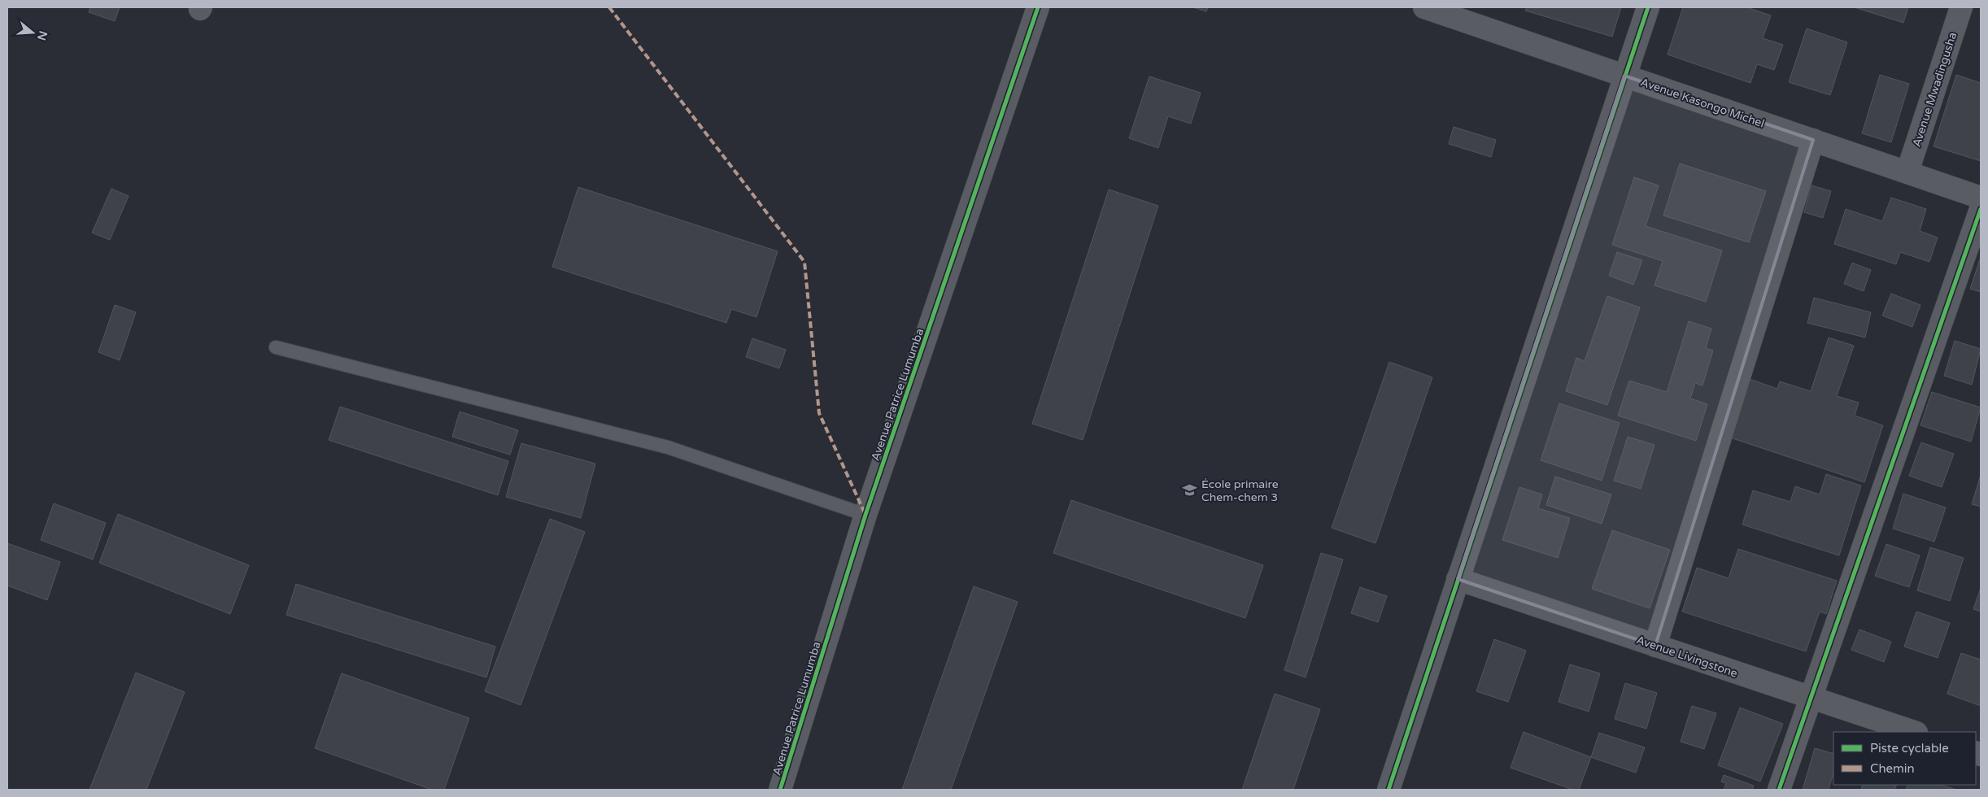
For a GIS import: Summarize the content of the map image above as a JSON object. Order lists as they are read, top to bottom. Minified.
{"streets":{"street":["Avenue Mwadingusha","Avenue Kasongo Michel","Avenue Patrice Lumumba","Avenue Livingstone"]},"crossings":[["Avenue Mwadingusha","Avenue Kasongo Michel"]],"places":{"school or university":["École primaire Chem-chem 3"]},"legend":["Piste cyclable","Chemin"],"north":"right"}
